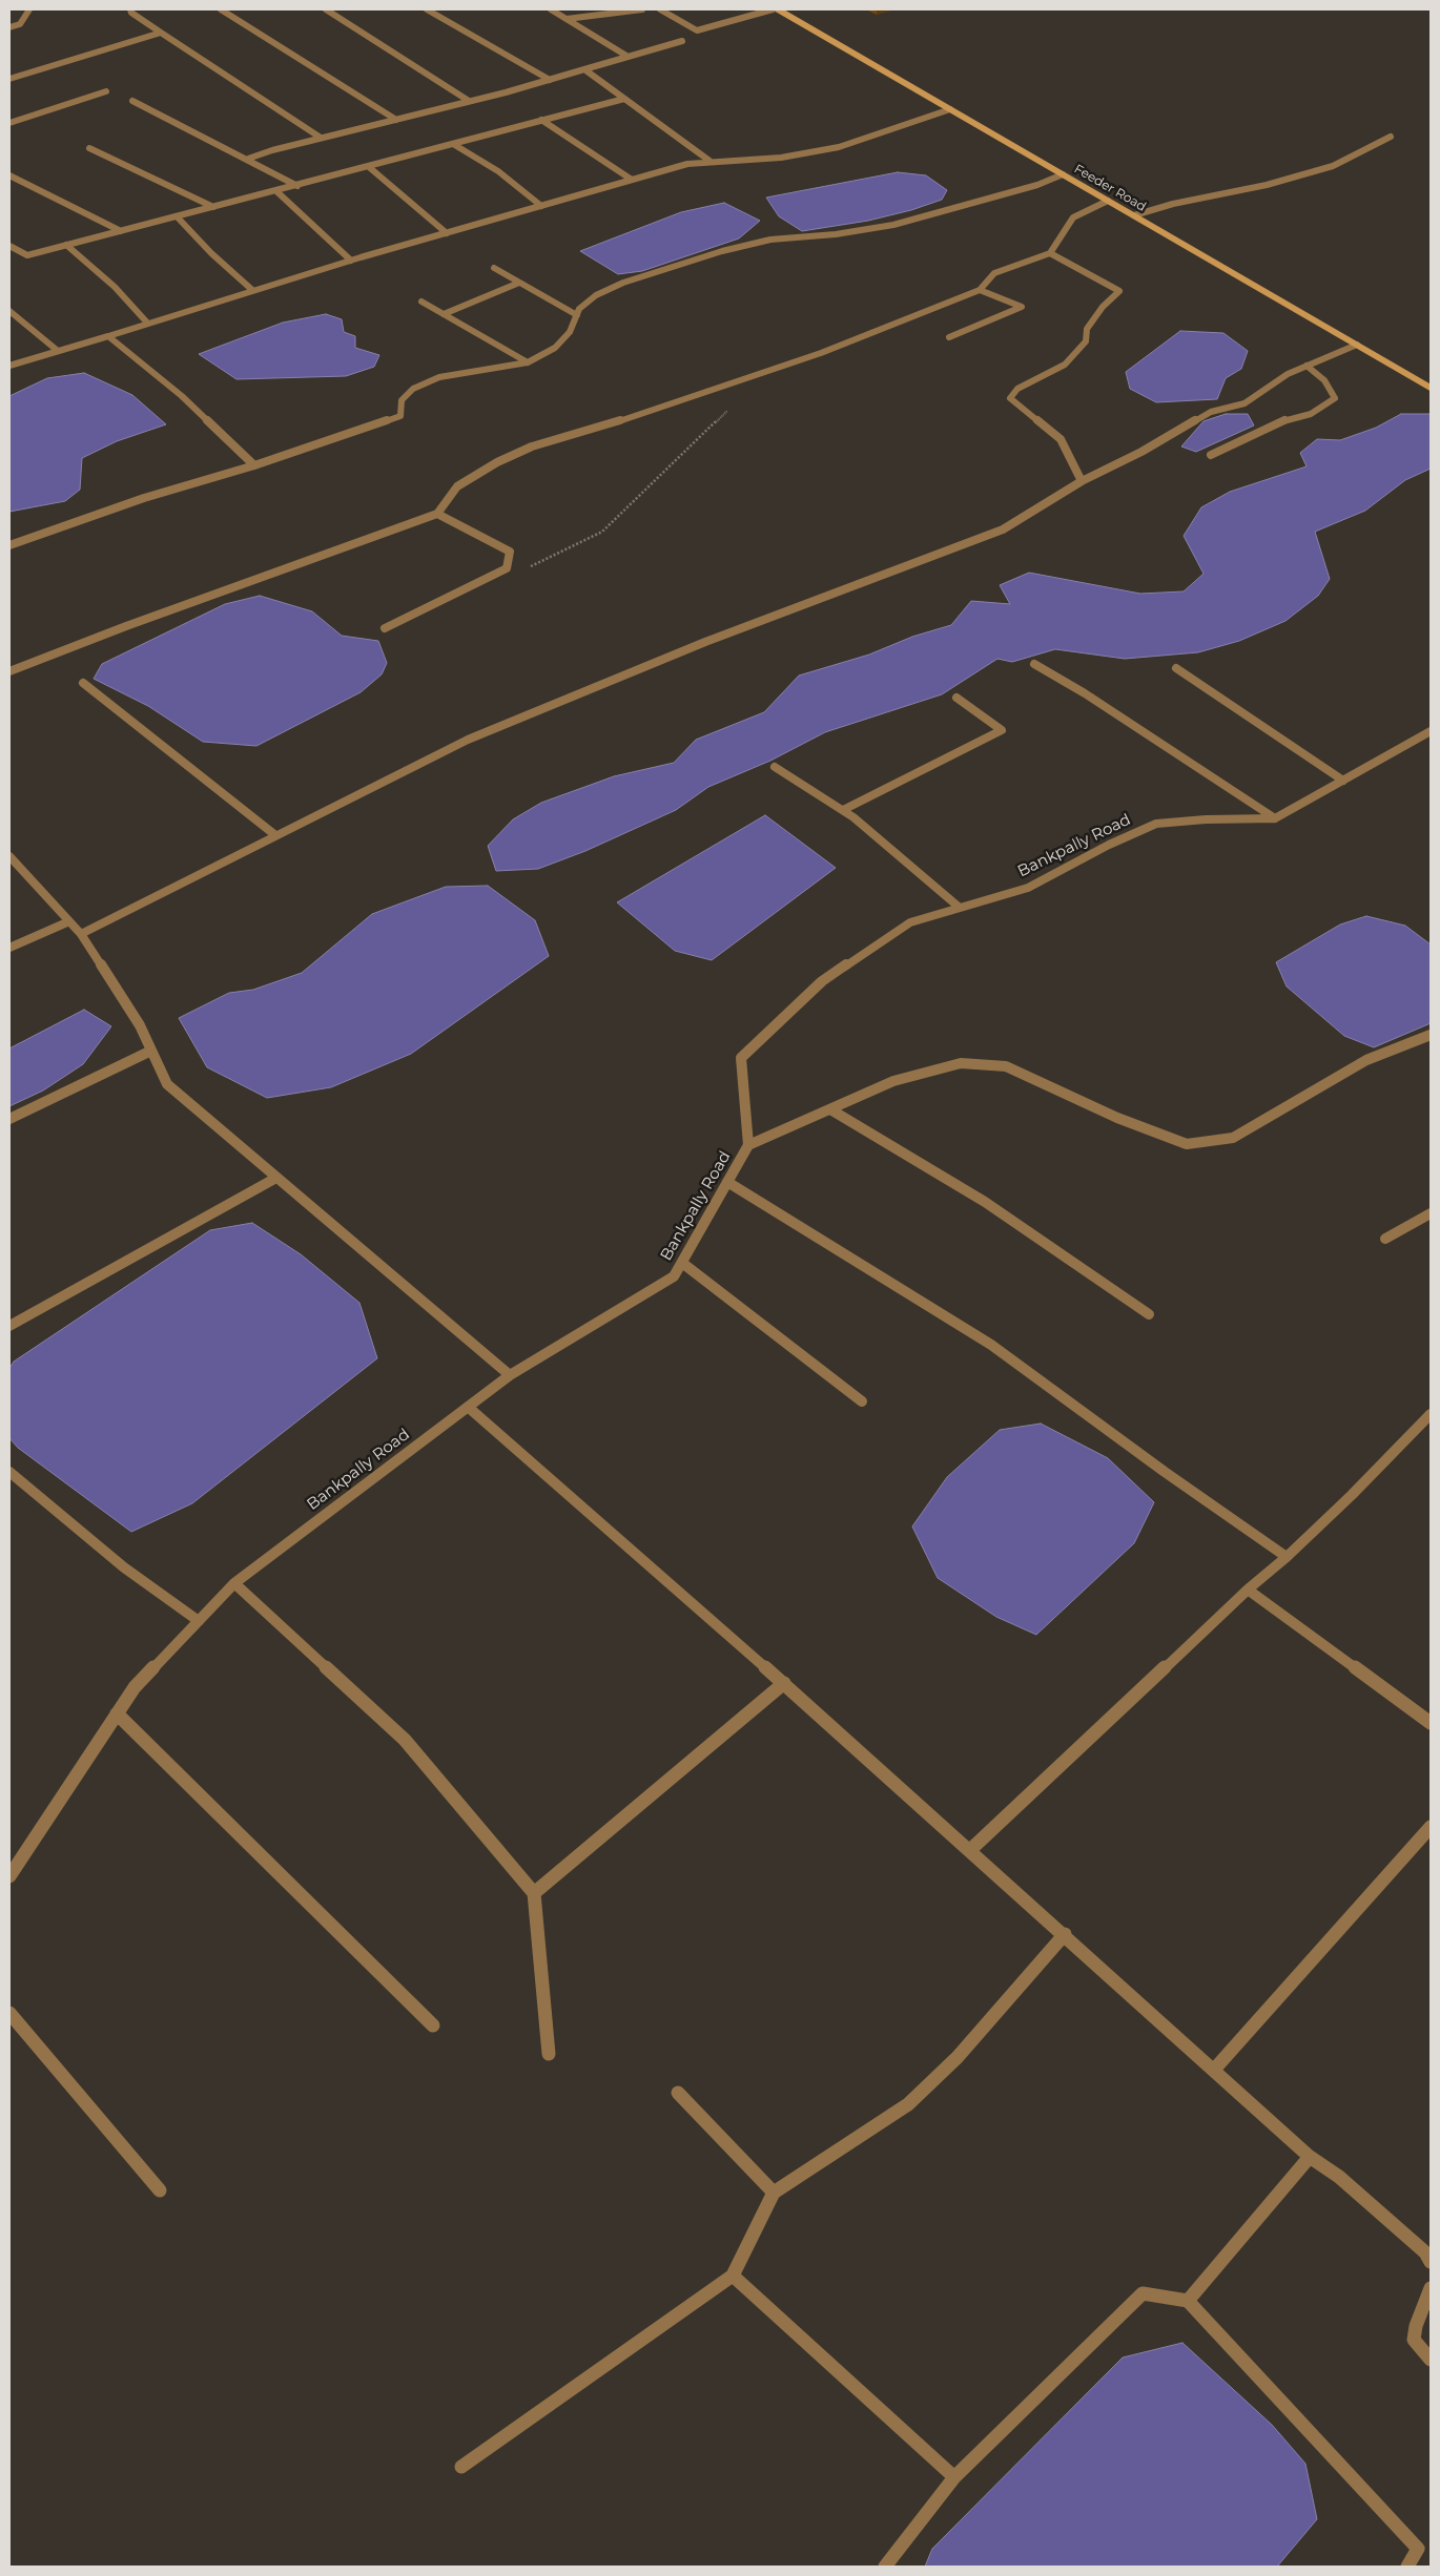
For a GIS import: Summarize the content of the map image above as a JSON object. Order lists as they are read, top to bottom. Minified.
{"streets":{"street":["Feeder Road","Bankpally Road"]}}
